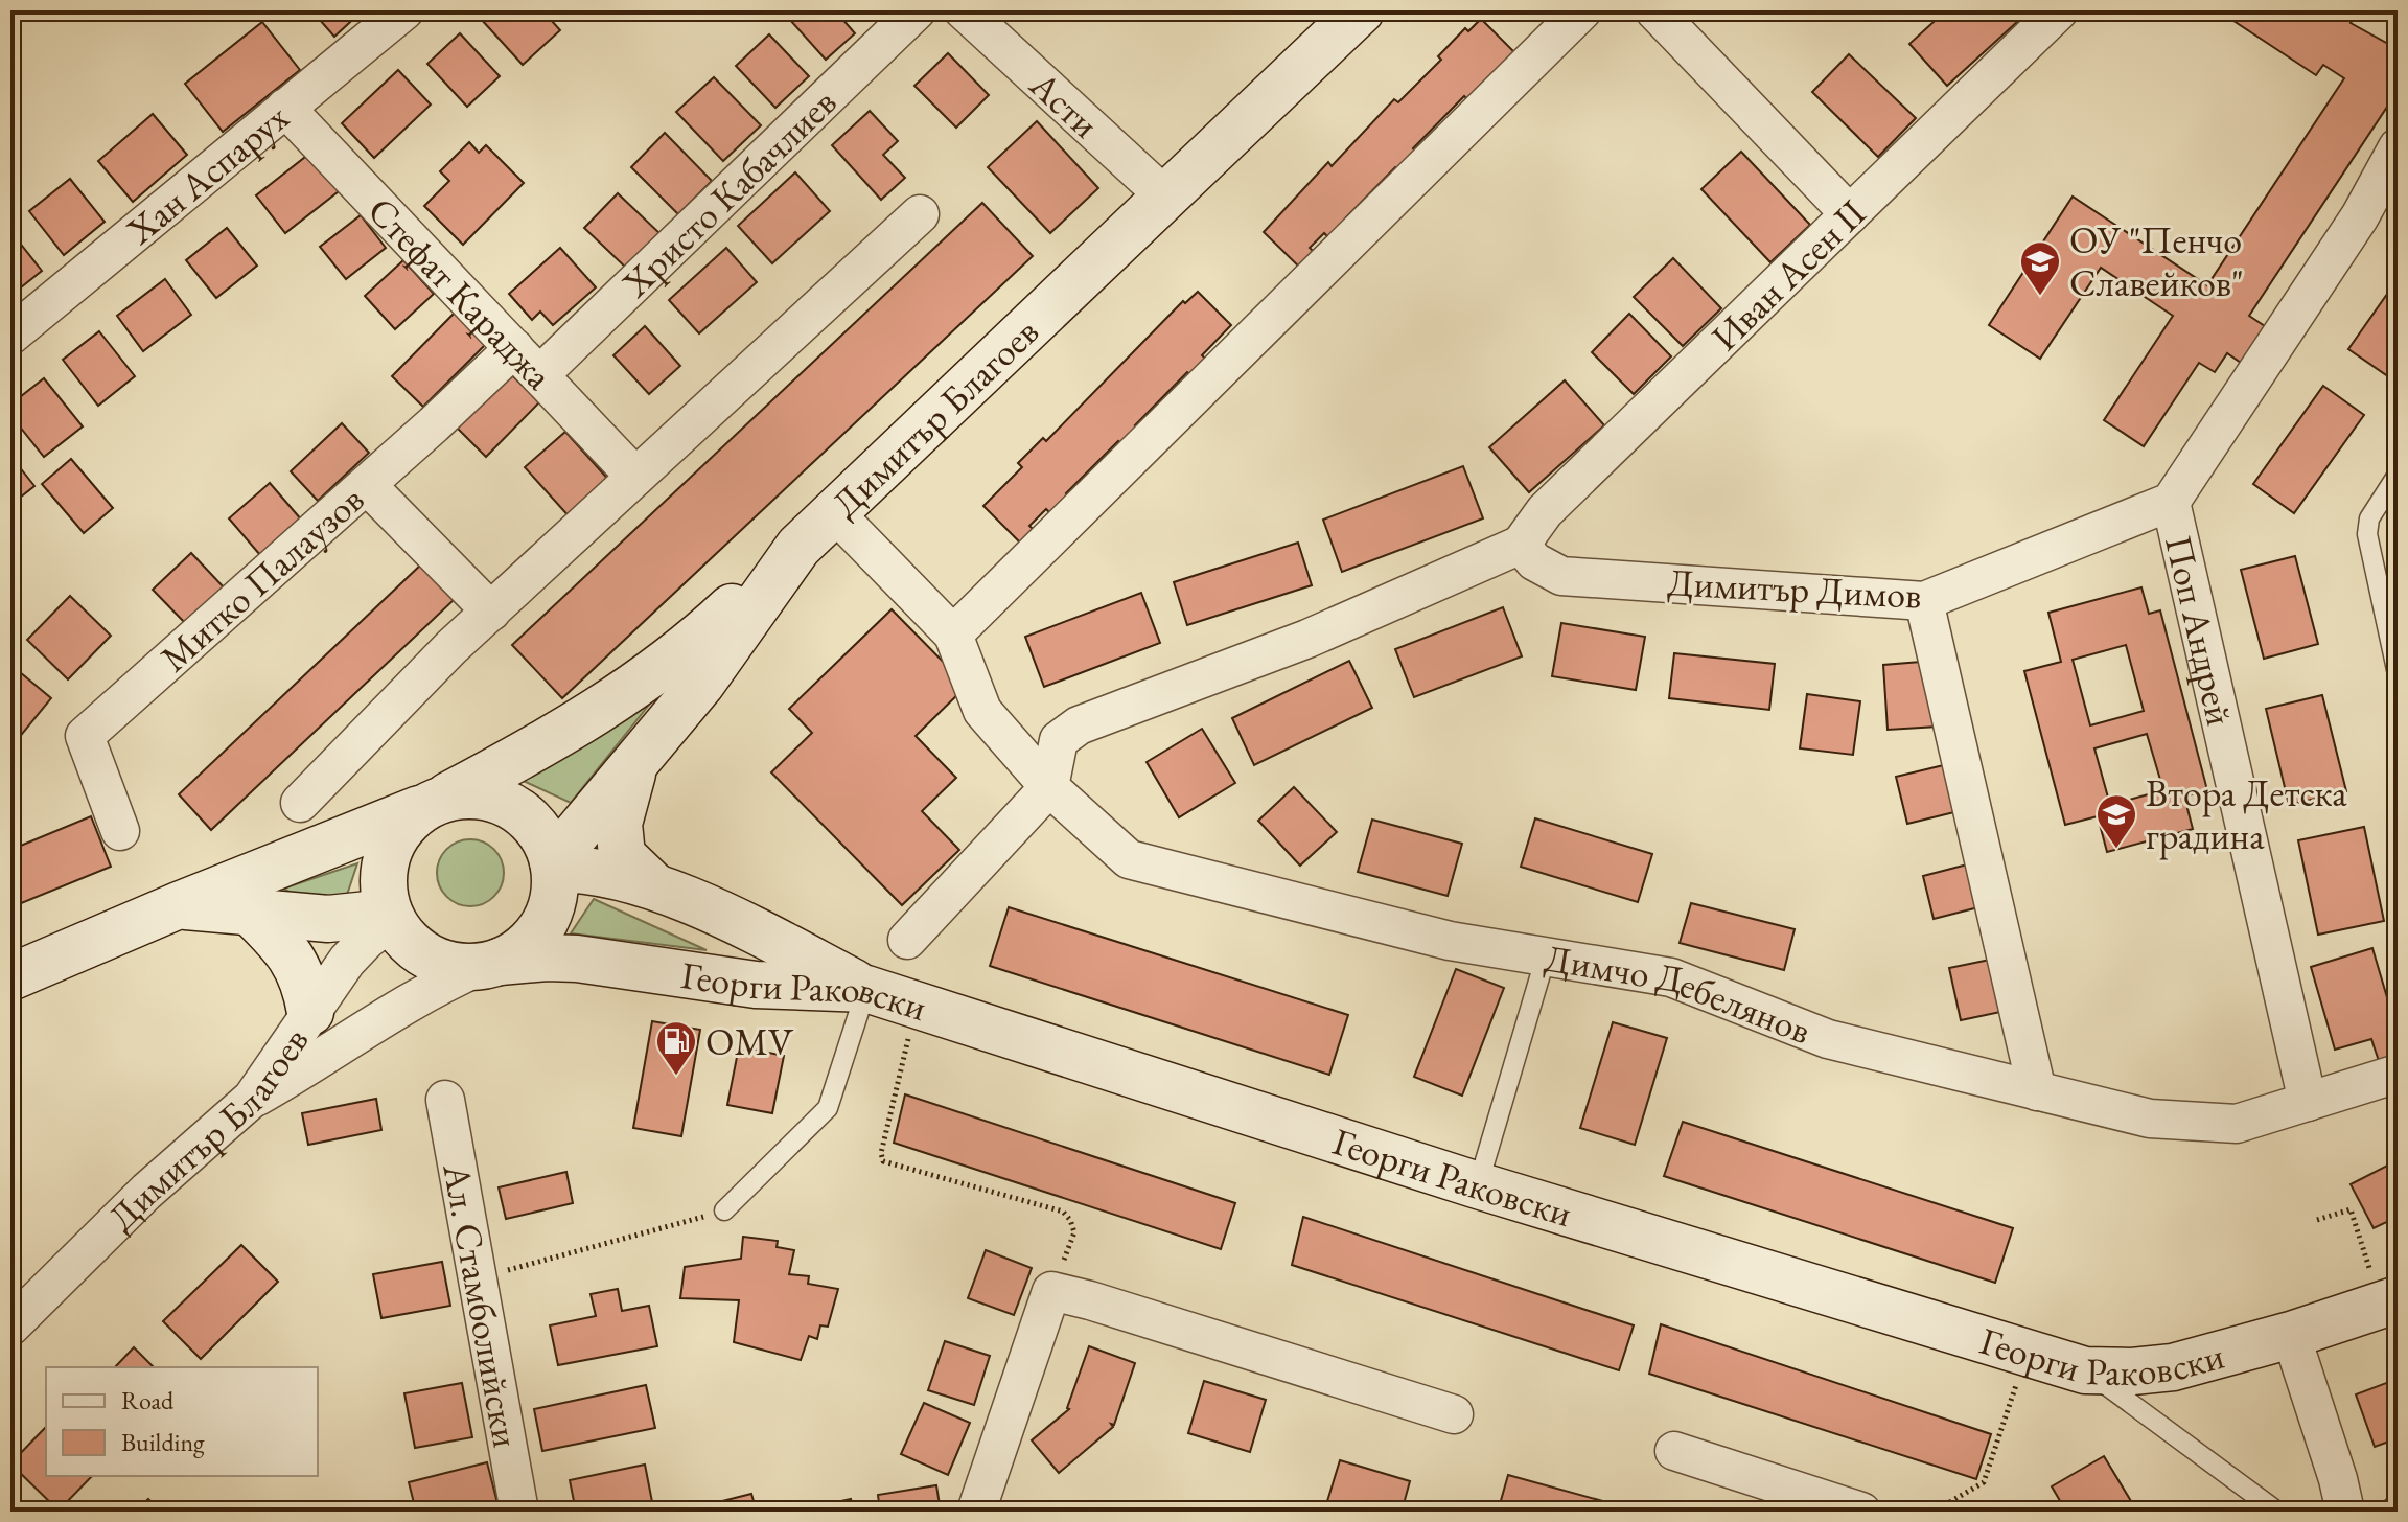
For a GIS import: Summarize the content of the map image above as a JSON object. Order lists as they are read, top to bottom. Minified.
{"streets":{"street":["Асти","Хан Аспарух","Христо Кабачлиев","Иван Асен II","Стефат Караджа","Димитър Благоев","Митко Палаузов","Димитър Димов","Поп Андрей","Георги Раковски","Димчо Дебелянов","Ал. Стамболийски"]},"crossings":[["Асти","Димитър Благоев"],["Хан Аспарух","Стефат Караджа"],["Христо Кабачлиев","Стефат Караджа"],["Христо Кабачлиев","Митко Палаузов"],["Иван Асен II","Димитър Димов"],["Стефат Караджа","Митко Палаузов"],["Димитър Благоев","Георги Раковски"],["Димитър Димов","Поп Андрей"],["Поп Андрей","Димчо Дебелянов"]],"places":{"school or university":["ОУ \"Пенчо Славейков\"","Втора Детска градина"],"fuel station":["OMV"]},"legend":["Road","Building"]}
